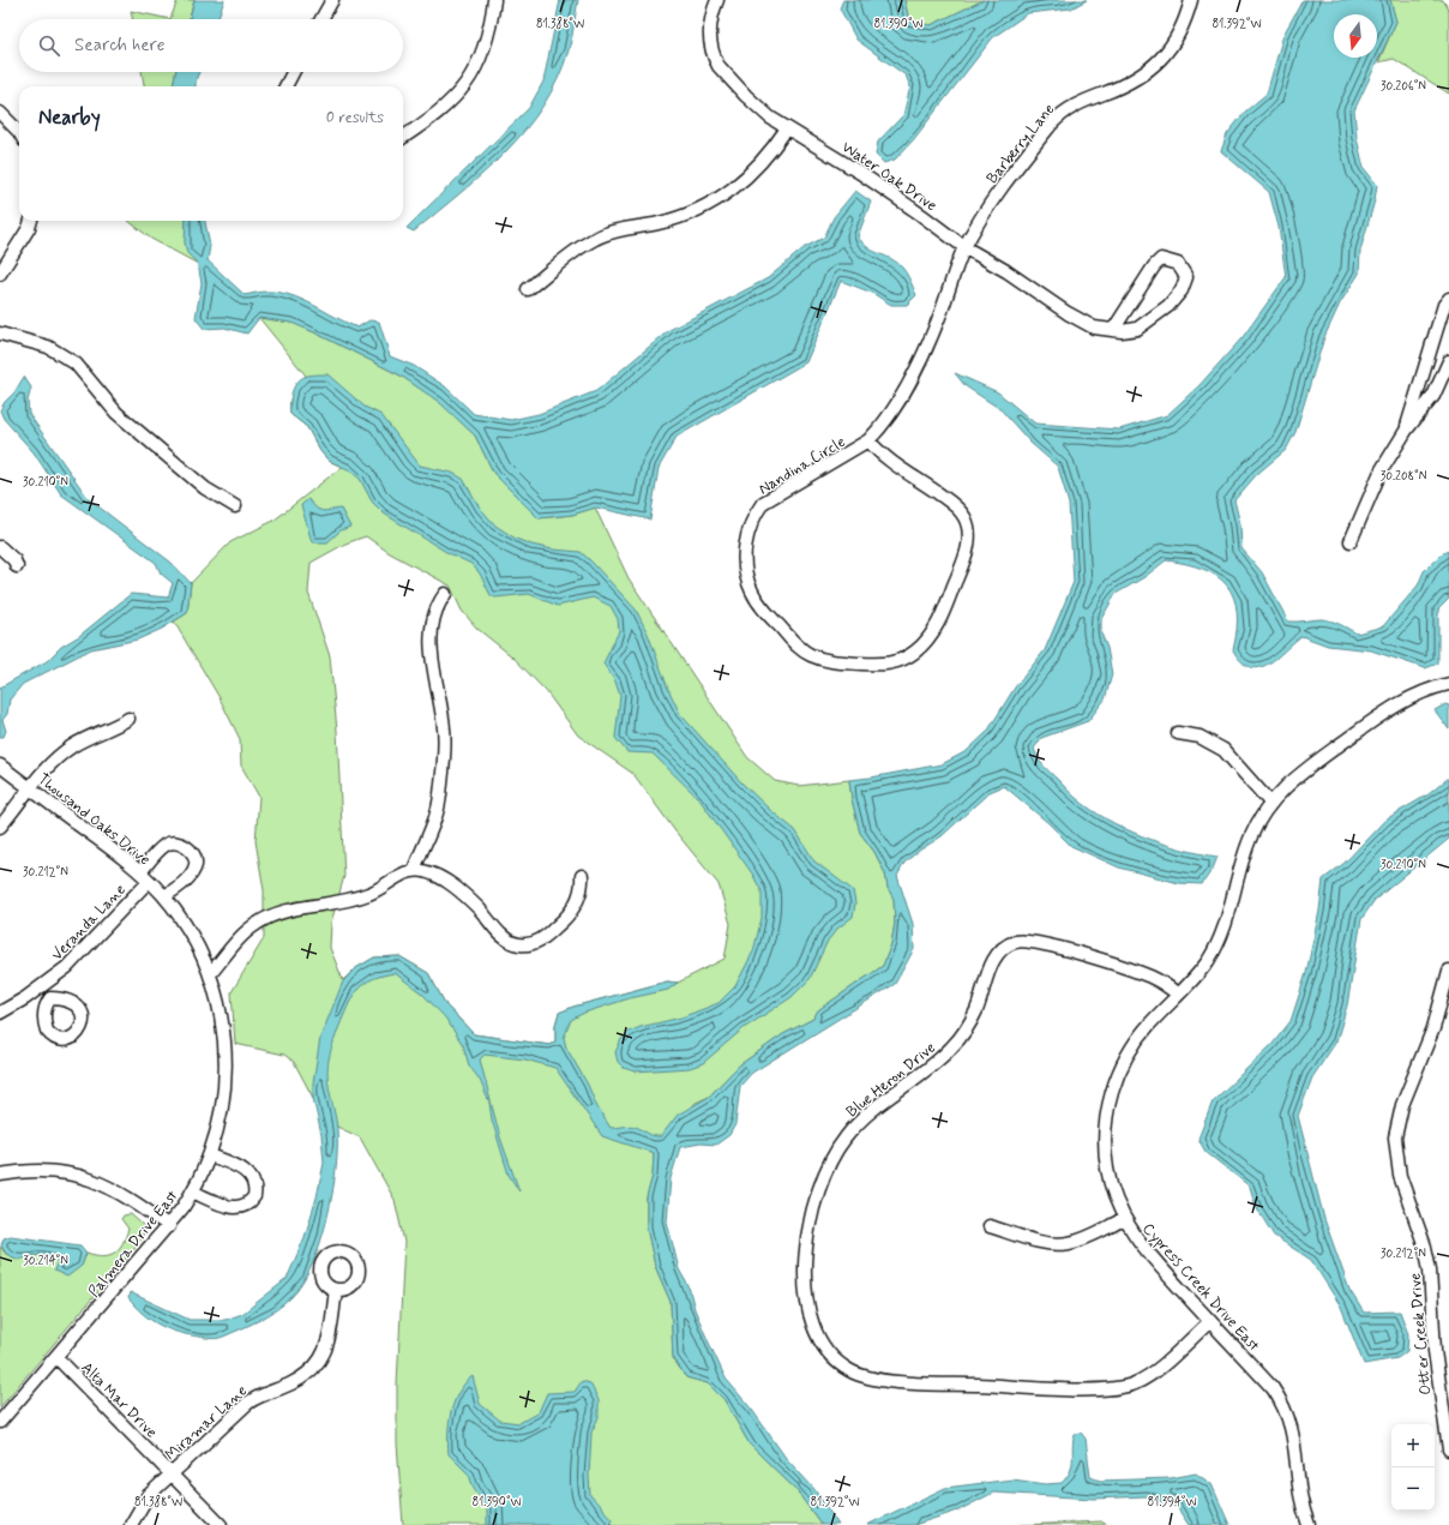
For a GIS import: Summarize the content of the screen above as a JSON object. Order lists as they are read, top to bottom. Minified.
{"streets":{"street":["Barberry Lane","Water Oak Drive","Nandina Circle","Thousand Oaks Drive","Veranda Lane","Blue Heron Drive","Palmera Drive East","Cypress Creek Drive East","Otter Creek Drive","Alta Mar Drive","Miramar Lane"]},"crossings":[["Barberry Lane","Water Oak Drive"],["Barberry Lane","Nandina Circle"],["Water Oak Drive","Nandina Circle"],["Thousand Oaks Drive","Veranda Lane"],["Thousand Oaks Drive","Palmera Drive East"],["Blue Heron Drive","Cypress Creek Drive East"],["Palmera Drive East","Alta Mar Drive"],["Alta Mar Drive","Miramar Lane"]],"north":"bottom","page":{"search":"Search here","heading":["Nearby","0 results"],"map_buttons":["+","−"]},"coordinates":["81.388°W","81.390°W","81.392°W","30.206°N","30.208°N","30.210°N","30.212°N","30.214°N","81.394°W"]}
